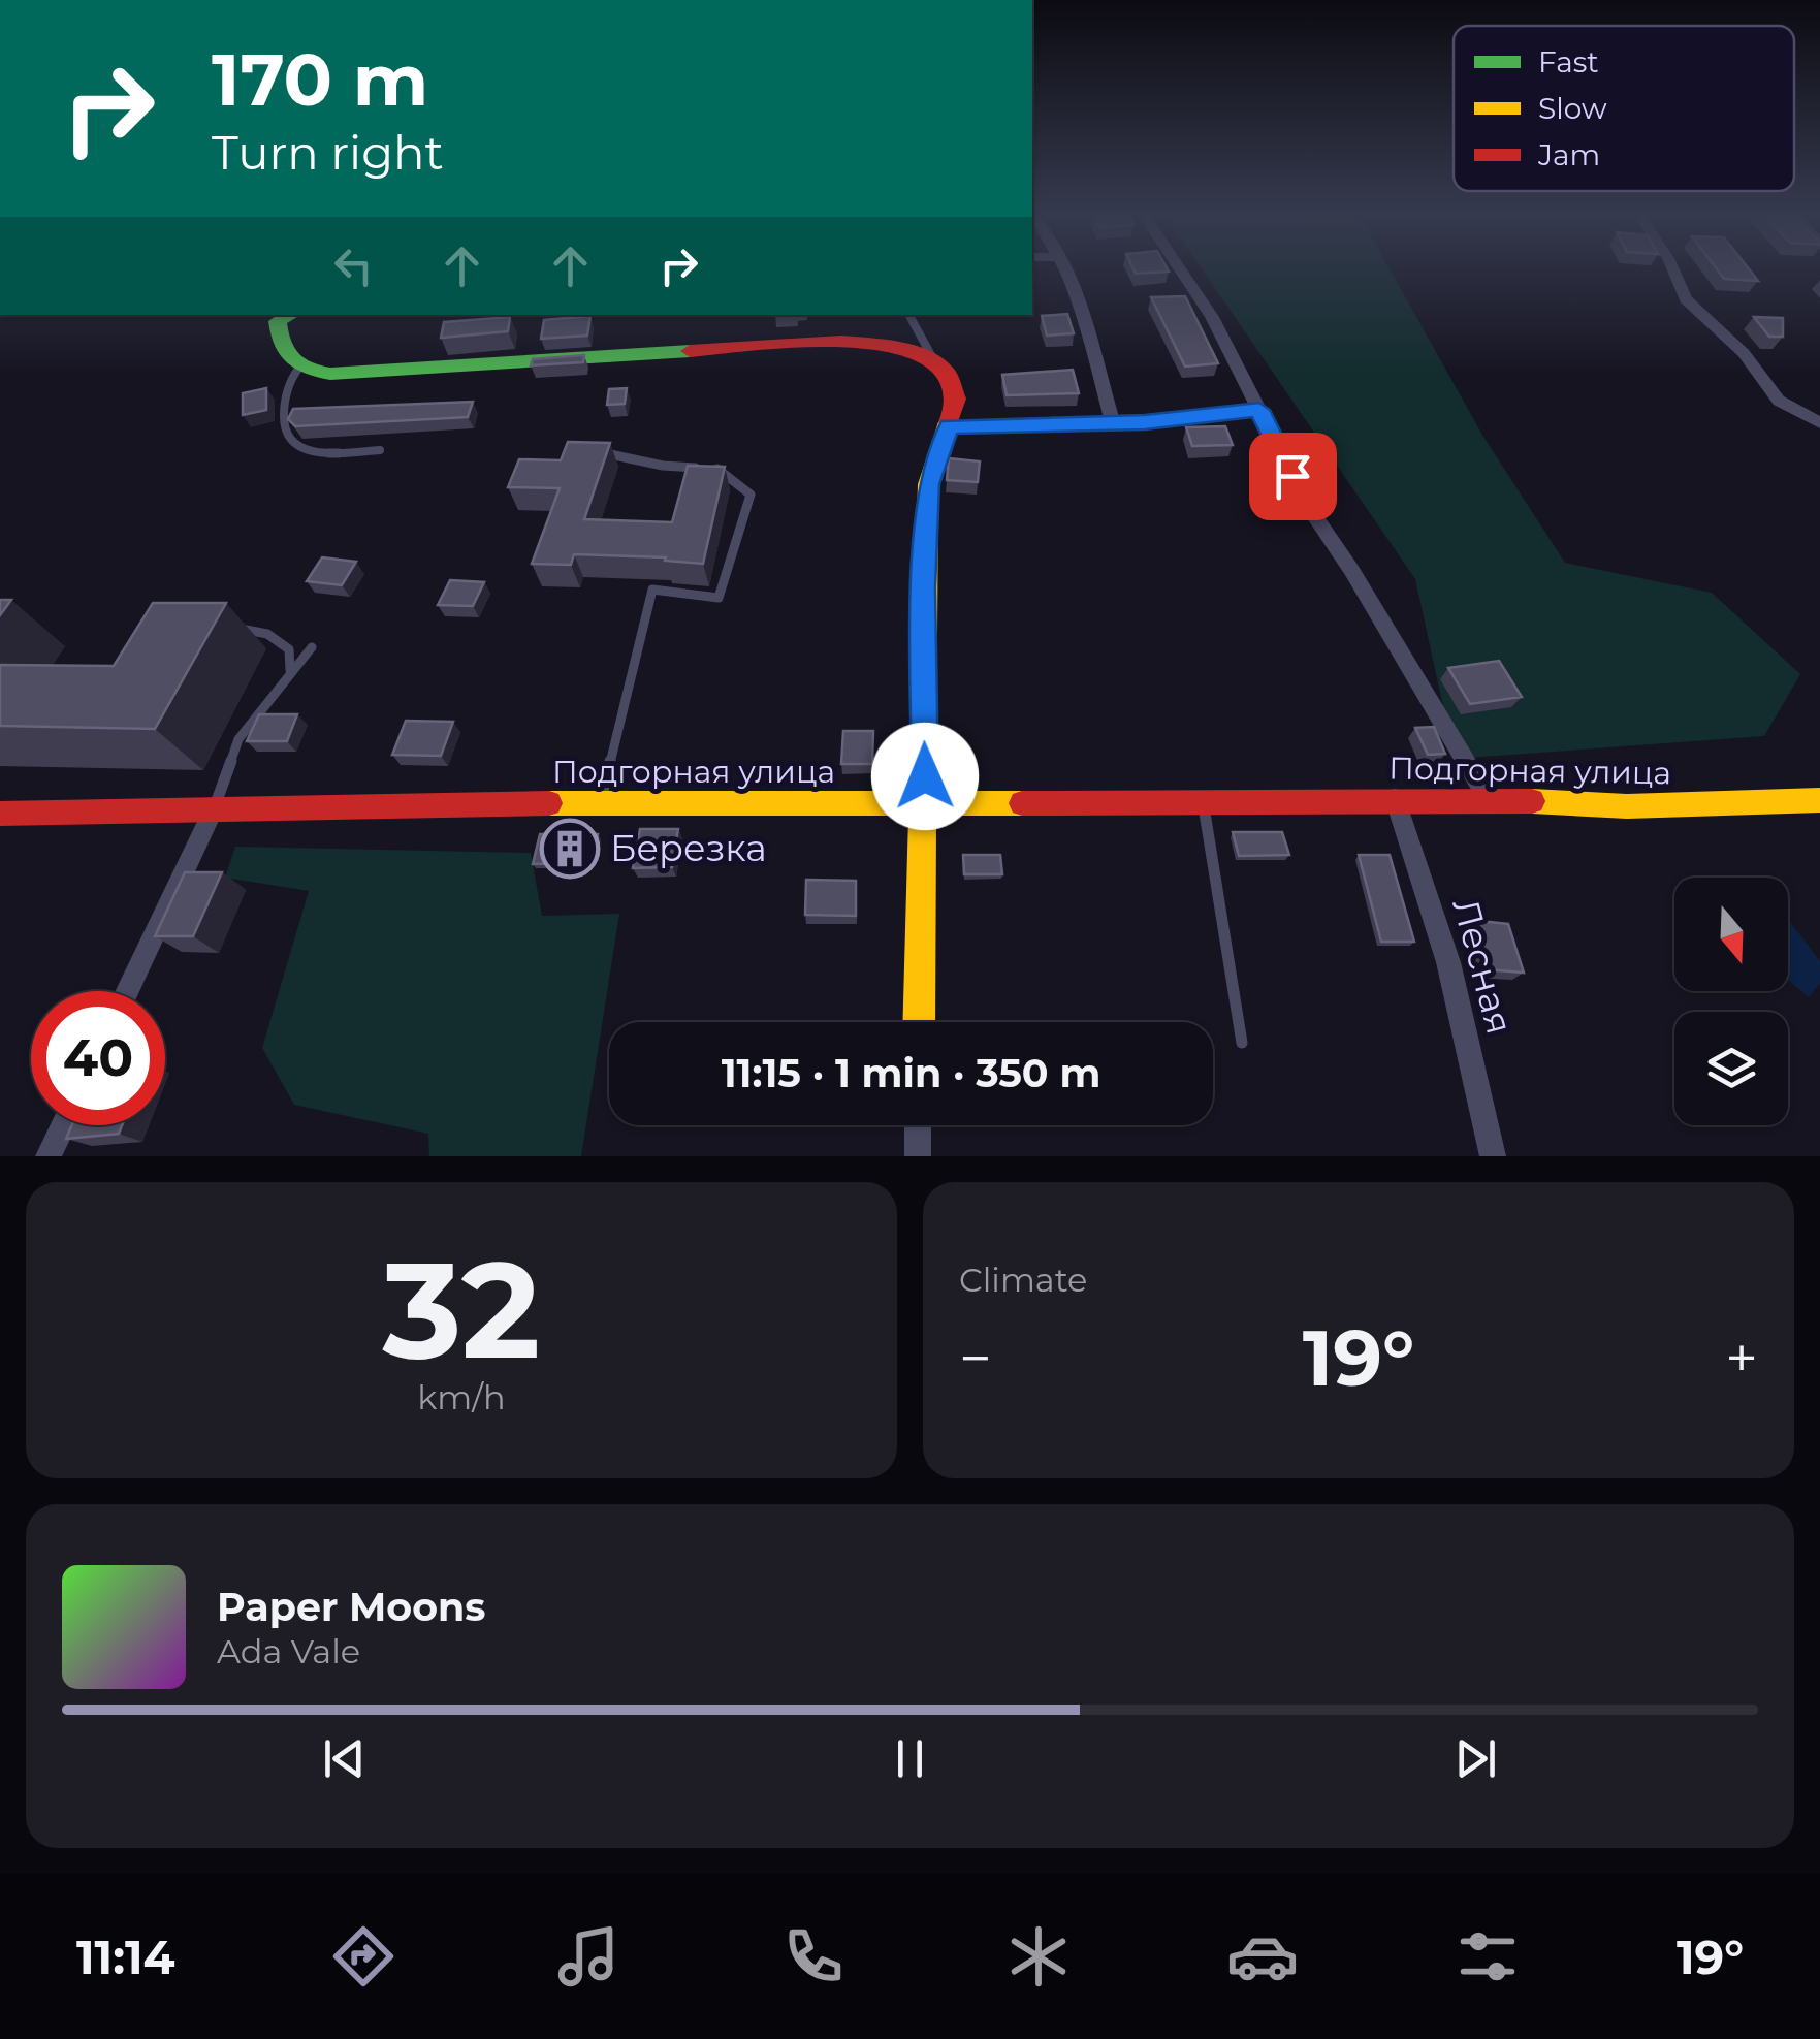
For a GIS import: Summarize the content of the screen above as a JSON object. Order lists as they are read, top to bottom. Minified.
{"streets":{"street":["Подгорная улица","Лесная"]},"crossings":[["Подгорная улица","Лесная"]],"places":{"building":["Березка"]},"legend":["Fast","Slow","Jam"],"north":"bottom","page":{"turn":["170 m","Turn right"],"limit":"40","trip":"11:15 · 1 min · 350 m","tile":[["32","km/h"],"Climate"],"heat":["−","19°","+"],"song":["Paper Moons","Ada Vale"],"tabs":["11:14","19°"]}}
